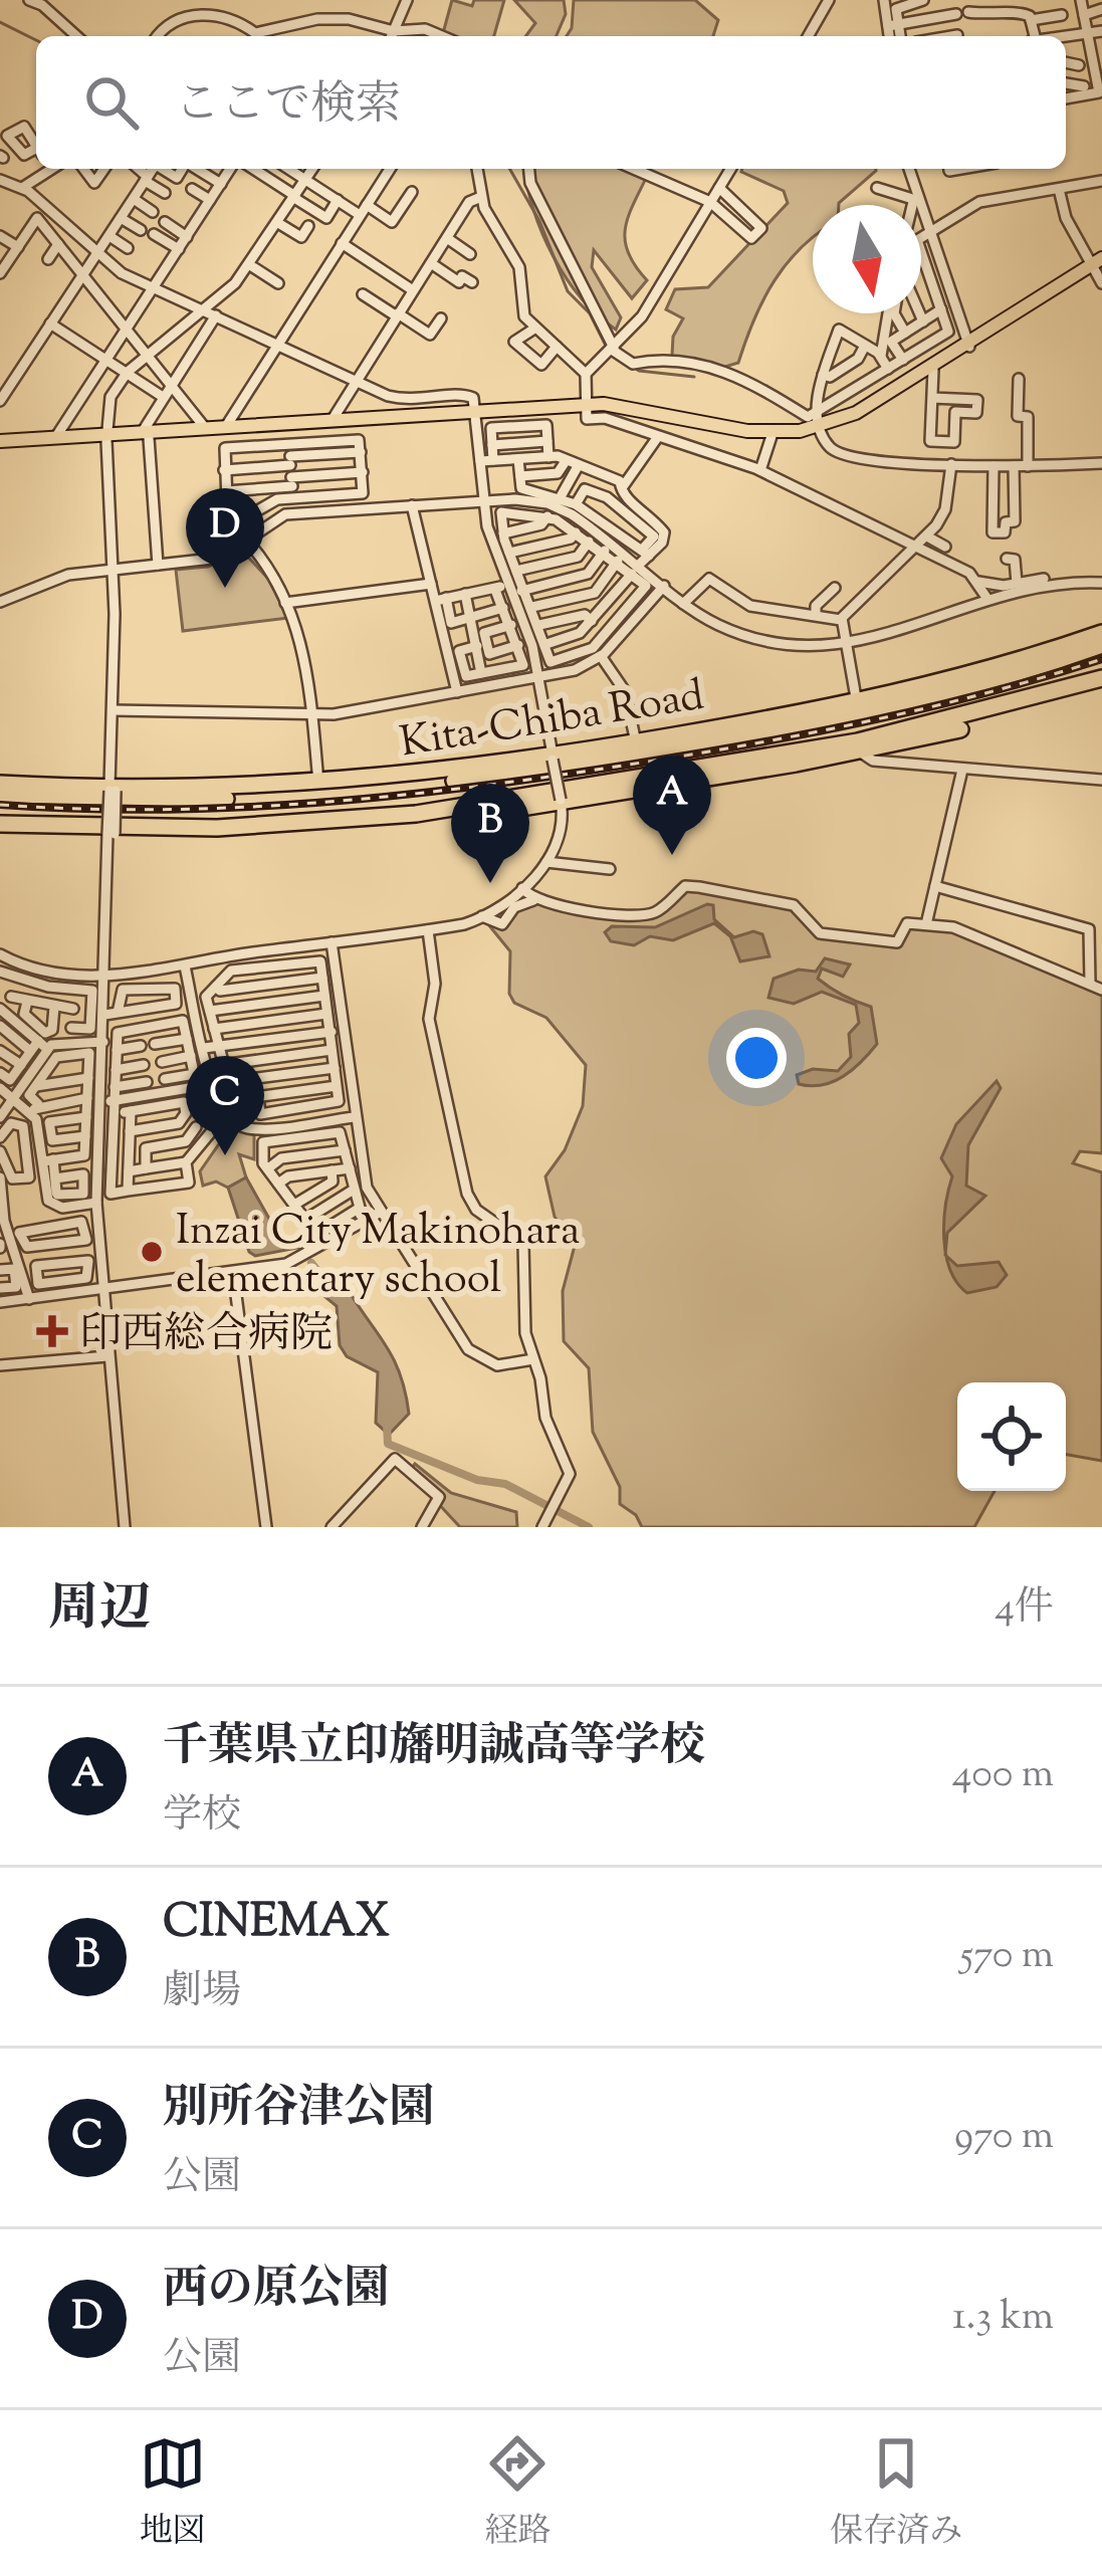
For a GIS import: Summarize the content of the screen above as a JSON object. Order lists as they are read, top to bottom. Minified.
{"streets":{"highway":["Kita-Chiba Road"]},"places":{"other":["Inzai City Makinohara elementary school"],"health":["印西総合病院"]},"north":"bottom","page":{"search":"ここで検索","pins":["D","A","B","C"],"heading":["周辺","4件"],"list":[{"mark":"A","name":"千葉県立印旛明誠高等学校","note":"学校","value":"400 m"},{"mark":"B","name":"CINEMAX","note":"劇場","value":"570 m"},{"mark":"C","name":"別所谷津公園","note":"公園","value":"970 m"},{"mark":"D","name":"西の原公園","note":"公園","value":"1.3 km"}],"nav":["地図","経路","保存済み"]}}
